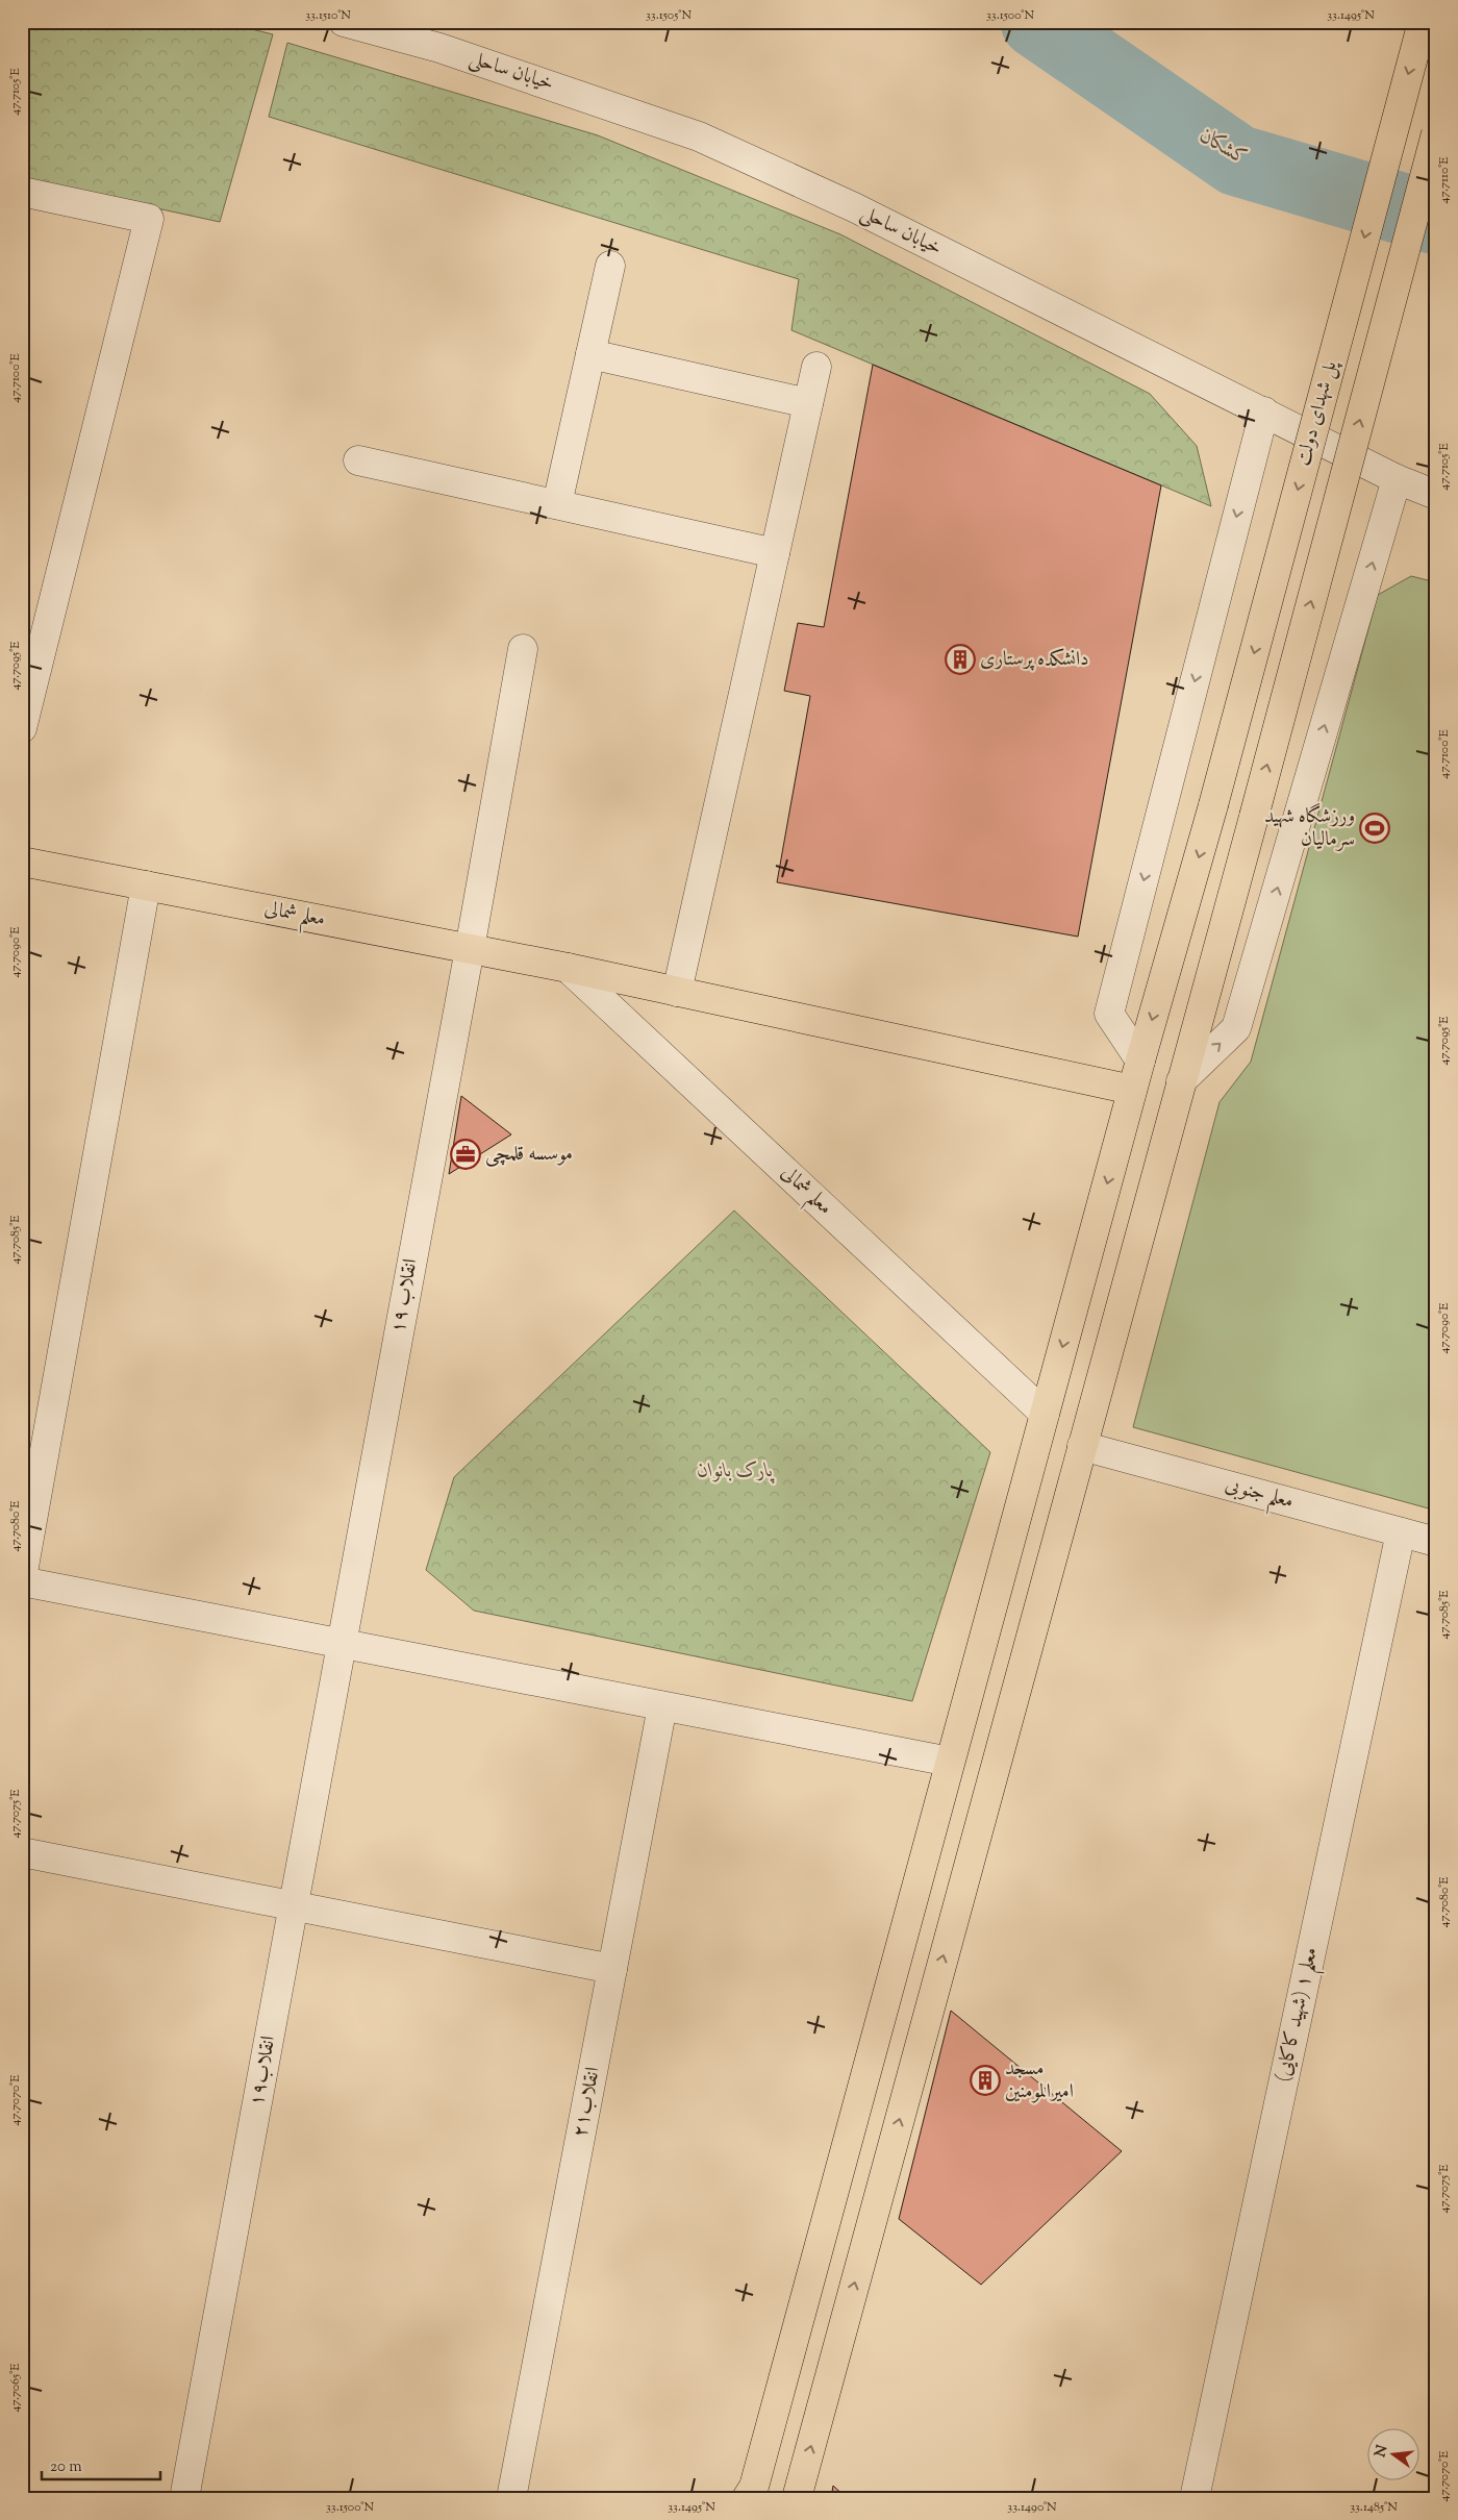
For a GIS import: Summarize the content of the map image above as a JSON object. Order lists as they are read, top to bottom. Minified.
{"streets":{"main road":["پل شهدای دولت","معلم شمالی"],"street":["خیابان ساحلی","انقلاب ۱۹","معلم جنوبی","معلم ۱ (شهید کاکایی)","انقلاب۱۹","انقلاب۲۱"]},"crossings":[["پل شهدای دولت","معلم شمالی"],["معلم شمالی","انقلاب ۱۹"],["انقلاب ۱۹","انقلاب۱۹"],["معلم جنوبی","معلم ۱ (شهید کاکایی)"]],"water":["کشکان"],"parks":["پارک بانوان"],"places":{"building":["دانشکده پرستاری","مسجد امیرالمومنین"],"sports":["ورزشگاه شهید سرمالیان"],"office":["موسسه قلمچی"]},"scale_bar":"20 m","north":"left","coordinates":["33.1510°N","33.1505°N","33.1500°N","33.1495°N","47.7105°E","47.7110°E","47.7100°E","47.7095°E","47.7090°E","47.7085°E","47.7080°E","47.7075°E","47.7070°E","47.7065°E","33.1490°N","33.1485°N"]}
